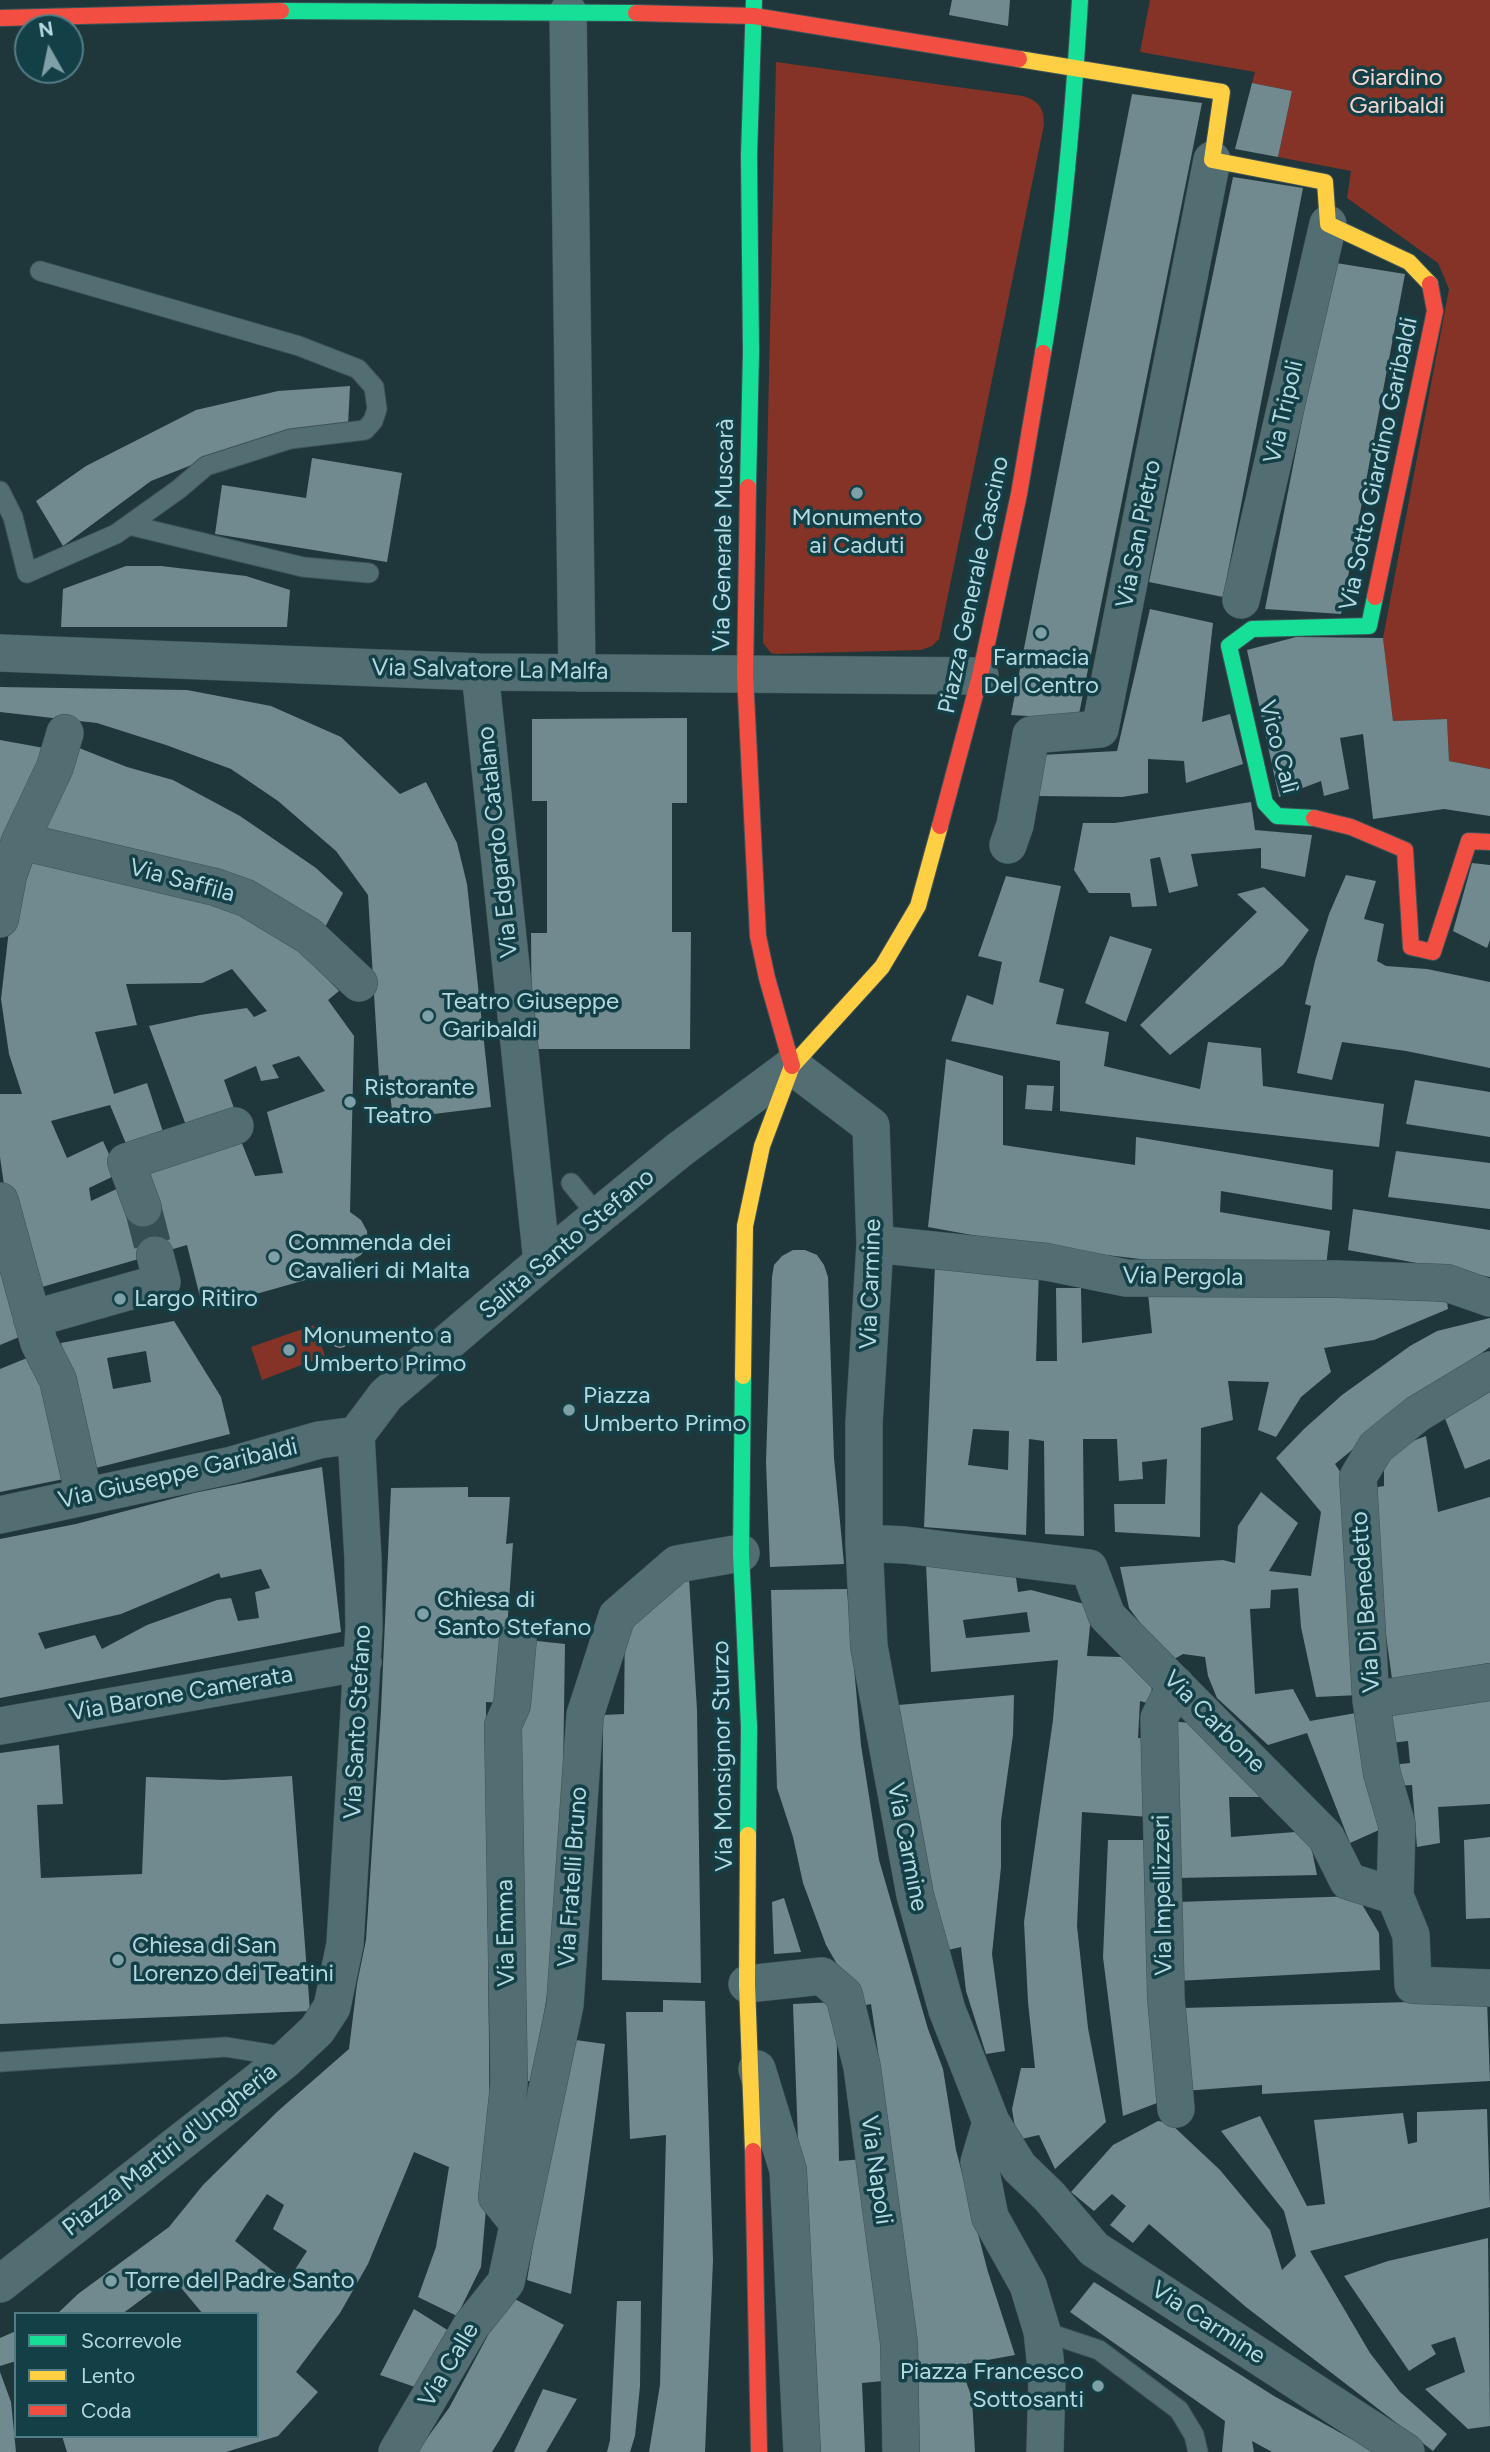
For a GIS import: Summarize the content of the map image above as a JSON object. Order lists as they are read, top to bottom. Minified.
{"streets":{"main road":["Via Sotto Giardino Garibaldi","Via Generale Muscarà","Piazza Generale Cascino","Vico Calì","Via Monsignor Sturzo"],"street":["Via Tripoli","Via San Pietro","Via Salvatore La Malfa","Via Edgardo Catalano","Via Saffila","Salita Santo Stefano","Via Pergola","Via Carmine","Via Giuseppe Garibaldi","Via Di Benedetto","Via Barone Camerata","Via Santo Stefano","Via Carbone","Via Fratelli Bruno","Via Impellizzeri","Via Emma","Piazza Martiri d'Ungheria","Via Napoli","Via Calle"]},"crossings":[["Via Tripoli","Via Sotto Giardino Garibaldi"],["Via Sotto Giardino Garibaldi","Vico Calì"],["Via Generale Muscarà","Piazza Generale Cascino"],["Via Generale Muscarà","Via Salvatore La Malfa"],["Via Generale Muscarà","Salita Santo Stefano"],["Via Generale Muscarà","Via Carmine"],["Via Generale Muscarà","Via Monsignor Sturzo"],["Piazza Generale Cascino","Via Salvatore La Malfa"],["Piazza Generale Cascino","Salita Santo Stefano"],["Piazza Generale Cascino","Via Carmine"],["Piazza Generale Cascino","Via Monsignor Sturzo"],["Via Salvatore La Malfa","Via Edgardo Catalano"],["Via Edgardo Catalano","Salita Santo Stefano"],["Salita Santo Stefano","Via Carmine"],["Salita Santo Stefano","Via Giuseppe Garibaldi"],["Salita Santo Stefano","Via Santo Stefano"],["Salita Santo Stefano","Via Monsignor Sturzo"],["Via Pergola","Via Carmine"],["Via Carmine","Via Carbone"],["Via Carmine","Via Monsignor Sturzo"],["Via Giuseppe Garibaldi","Via Santo Stefano"],["Via Di Benedetto","Via Carbone"],["Via Barone Camerata","Via Santo Stefano"],["Via Santo Stefano","Piazza Martiri d'Ungheria"],["Via Carbone","Via Impellizzeri"],["Via Monsignor Sturzo","Via Fratelli Bruno"],["Via Monsignor Sturzo","Via Napoli"],["Via Fratelli Bruno","Via Emma"],["Via Fratelli Bruno","Via Calle"]],"parks":["Giardino Garibaldi"],"places":["Monumento ai Caduti","Farmacia Del Centro","Teatro Giuseppe Garibaldi","Ristorante Teatro","Commenda dei Cavalieri di Malta","Largo Ritiro","Monumento a Umberto Primo","Piazza Umberto Primo","Chiesa di Santo Stefano","Chiesa di San Lorenzo dei Teatini","Torre del Padre Santo","Piazza Francesco Sottosanti"],"legend":["Scorrevole","Lento","Coda"],"north":"top"}
